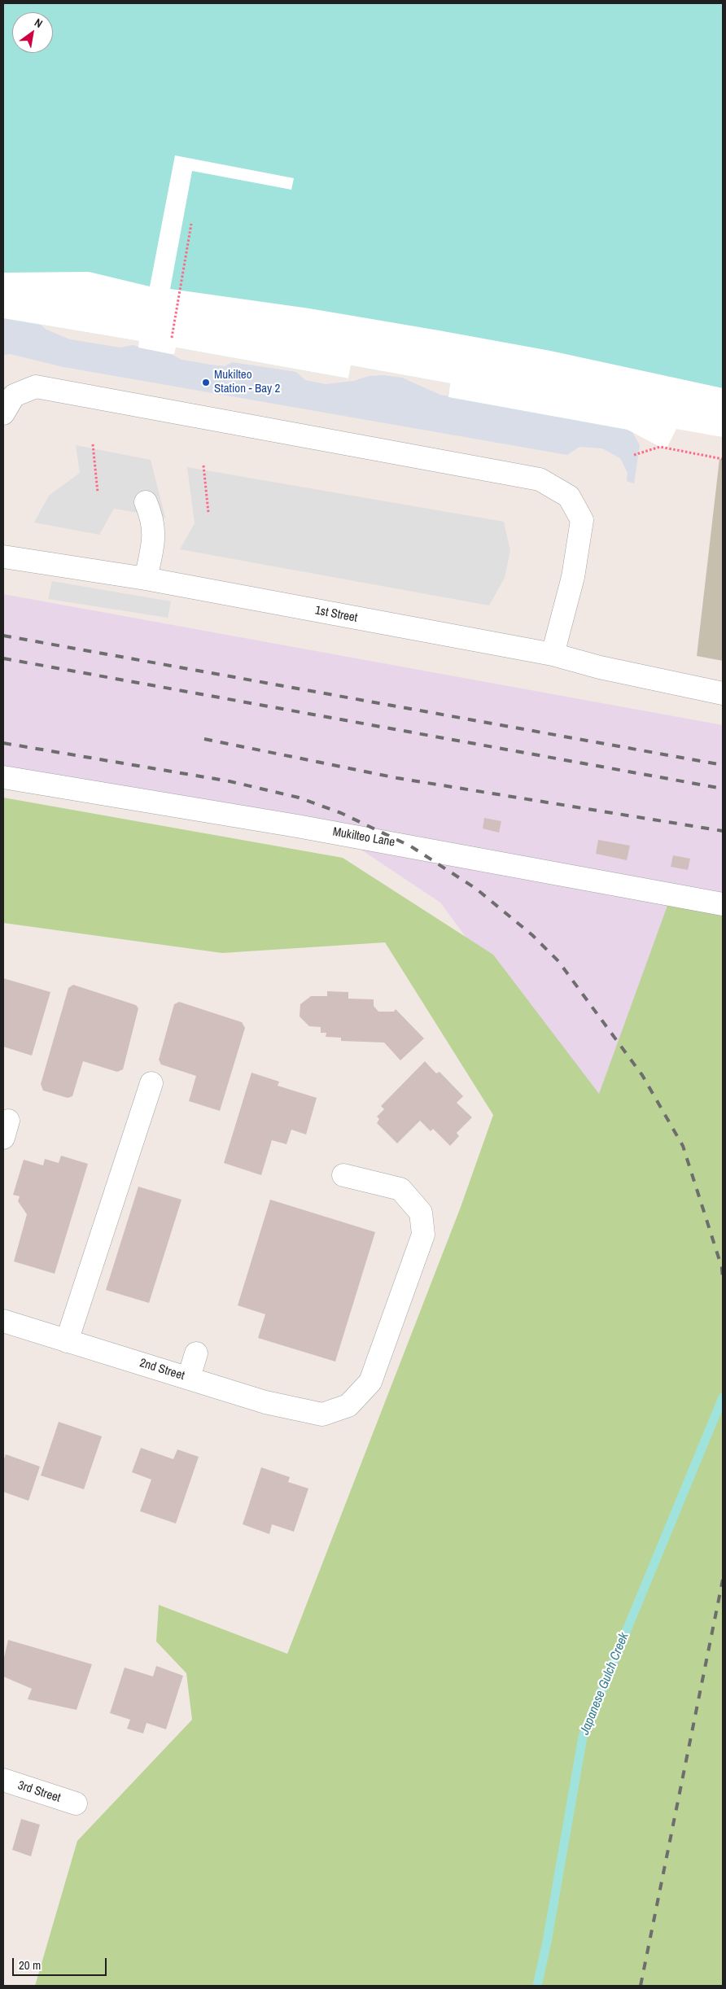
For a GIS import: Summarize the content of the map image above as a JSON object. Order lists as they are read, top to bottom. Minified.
{"streets":{"street":["1st Street","Mukilteo Lane","2nd Street","3rd Street"]},"water":["Japanese Gulch Creek"],"places":["Mukilteo Station - Bay 2"],"scale_bar":"20 m","north":"top right"}
